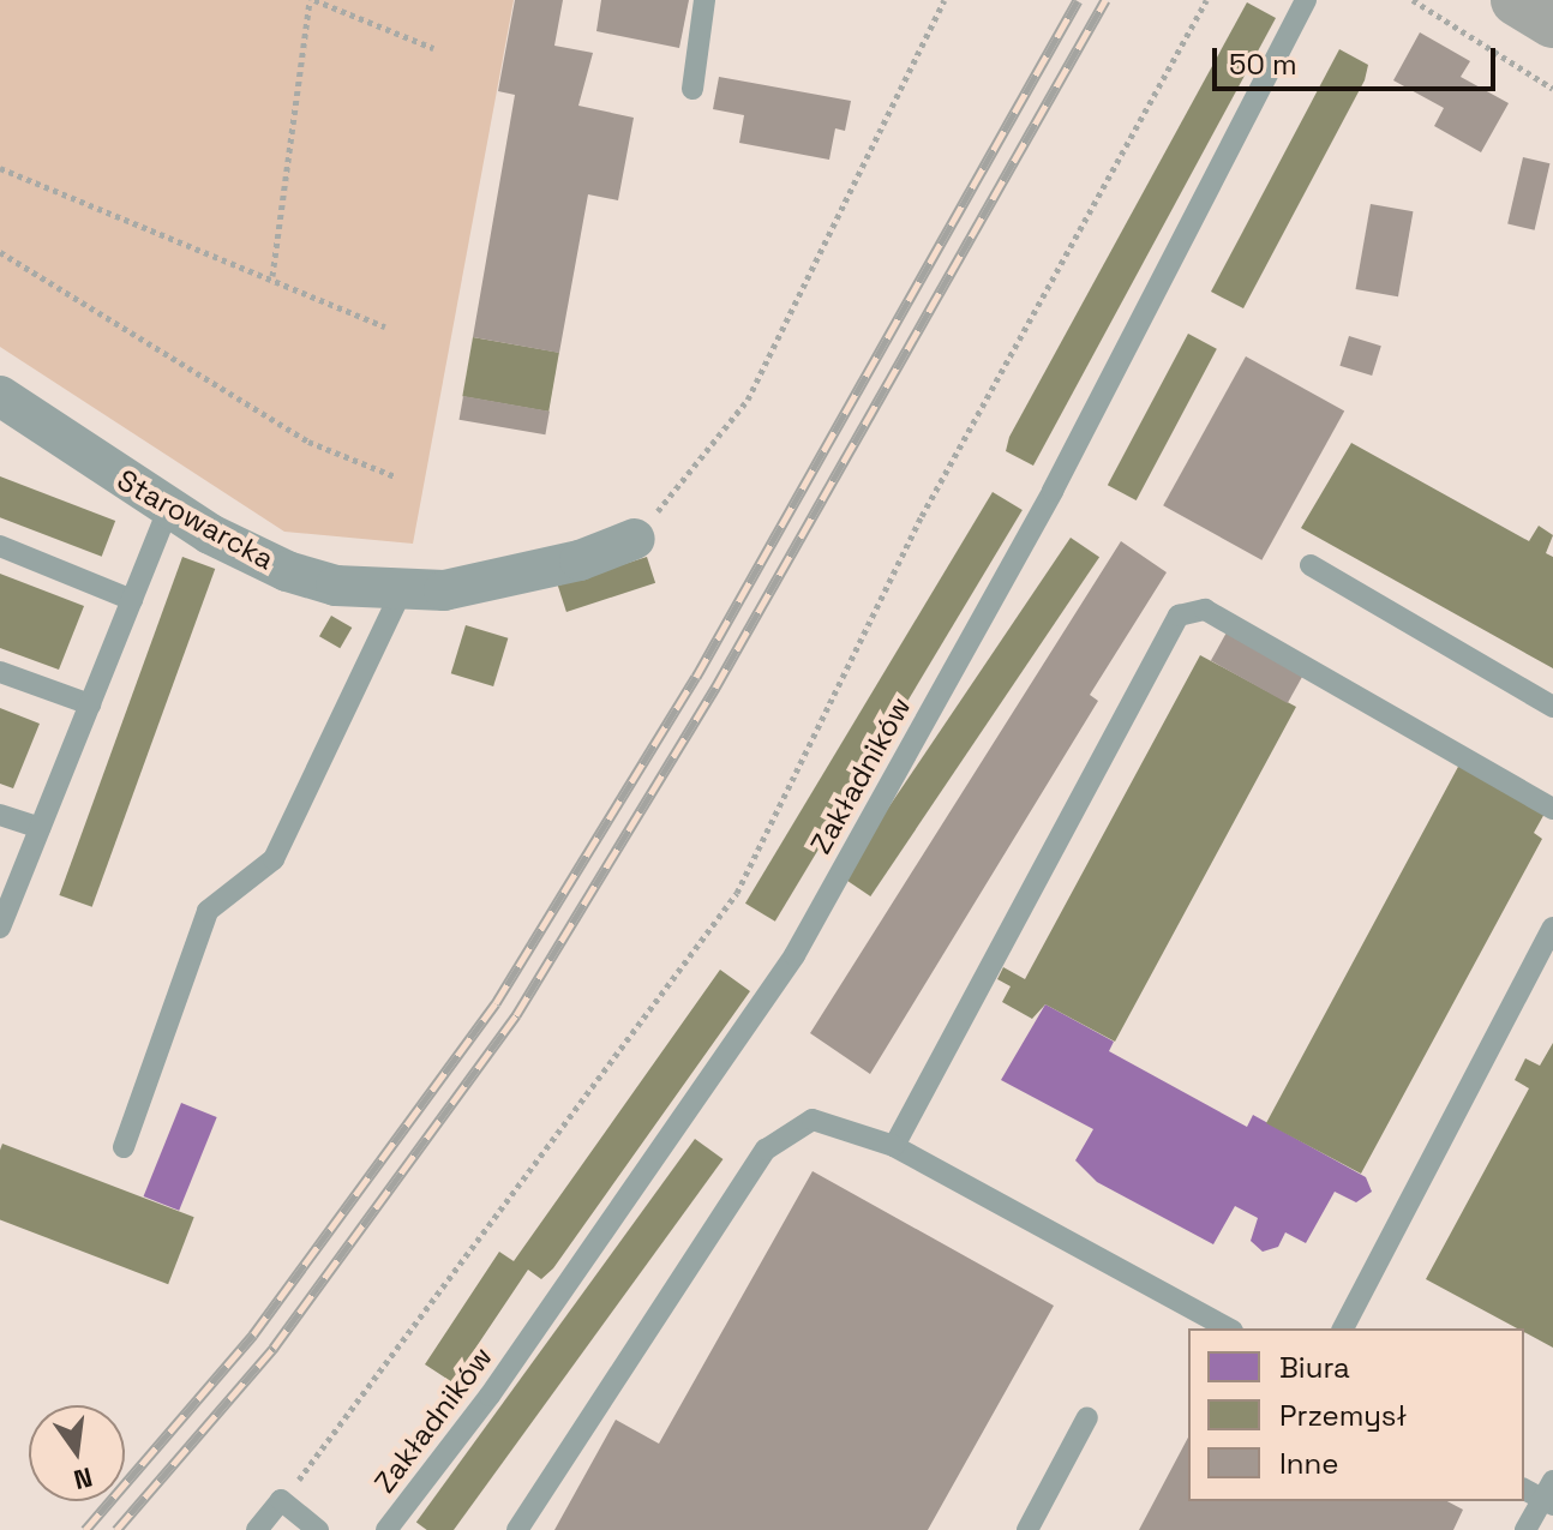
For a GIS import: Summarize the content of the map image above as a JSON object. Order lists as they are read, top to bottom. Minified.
{"streets":{"street":["Starowarcka"],"lane":["Zakładników"]},"legend":["Biura","Przemysł","Inne"],"scale_bar":"50 m","north":"bottom"}
